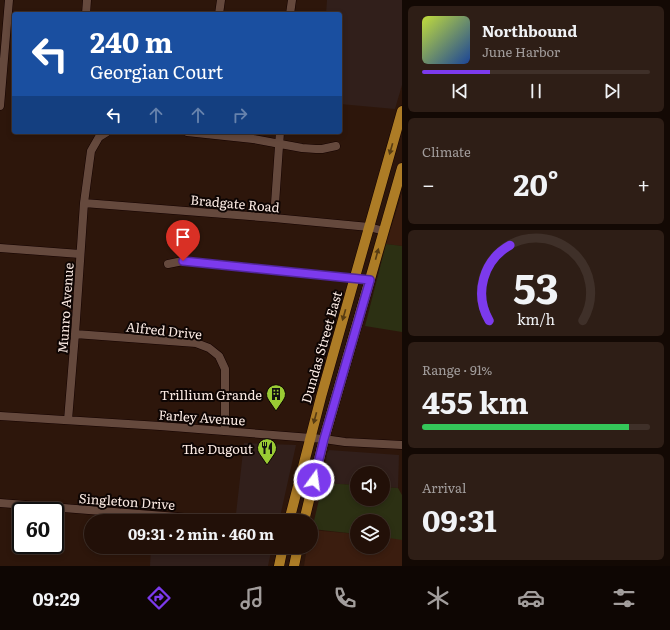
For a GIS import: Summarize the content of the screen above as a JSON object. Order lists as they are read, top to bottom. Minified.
{"streets":{"main road":["Dundas Street East"],"street":["Bradgate Road","Munro Avenue","Alfred Drive","Farley Avenue","Singleton Drive"]},"crossings":[["Bradgate Road","Dundas Street East"],["Munro Avenue","Alfred Drive"],["Munro Avenue","Farley Avenue"],["Alfred Drive","Farley Avenue"],["Dundas Street East","Farley Avenue"]],"places":{"building":["Trillium Grande"],"restaurant":["The Dugout"]},"page":{"turn":["240 m","Georgian Court"],"song":["Northbound","June Harbor"],"tile":["Climate",["Range · 91%","455 km"],["Arrival","09:31"]],"heat":["−","20°","+"],"limit":"60","trip":"09:31 · 2 min · 460 m","tabs":"09:29","gauge":["53","km/h"]}}
